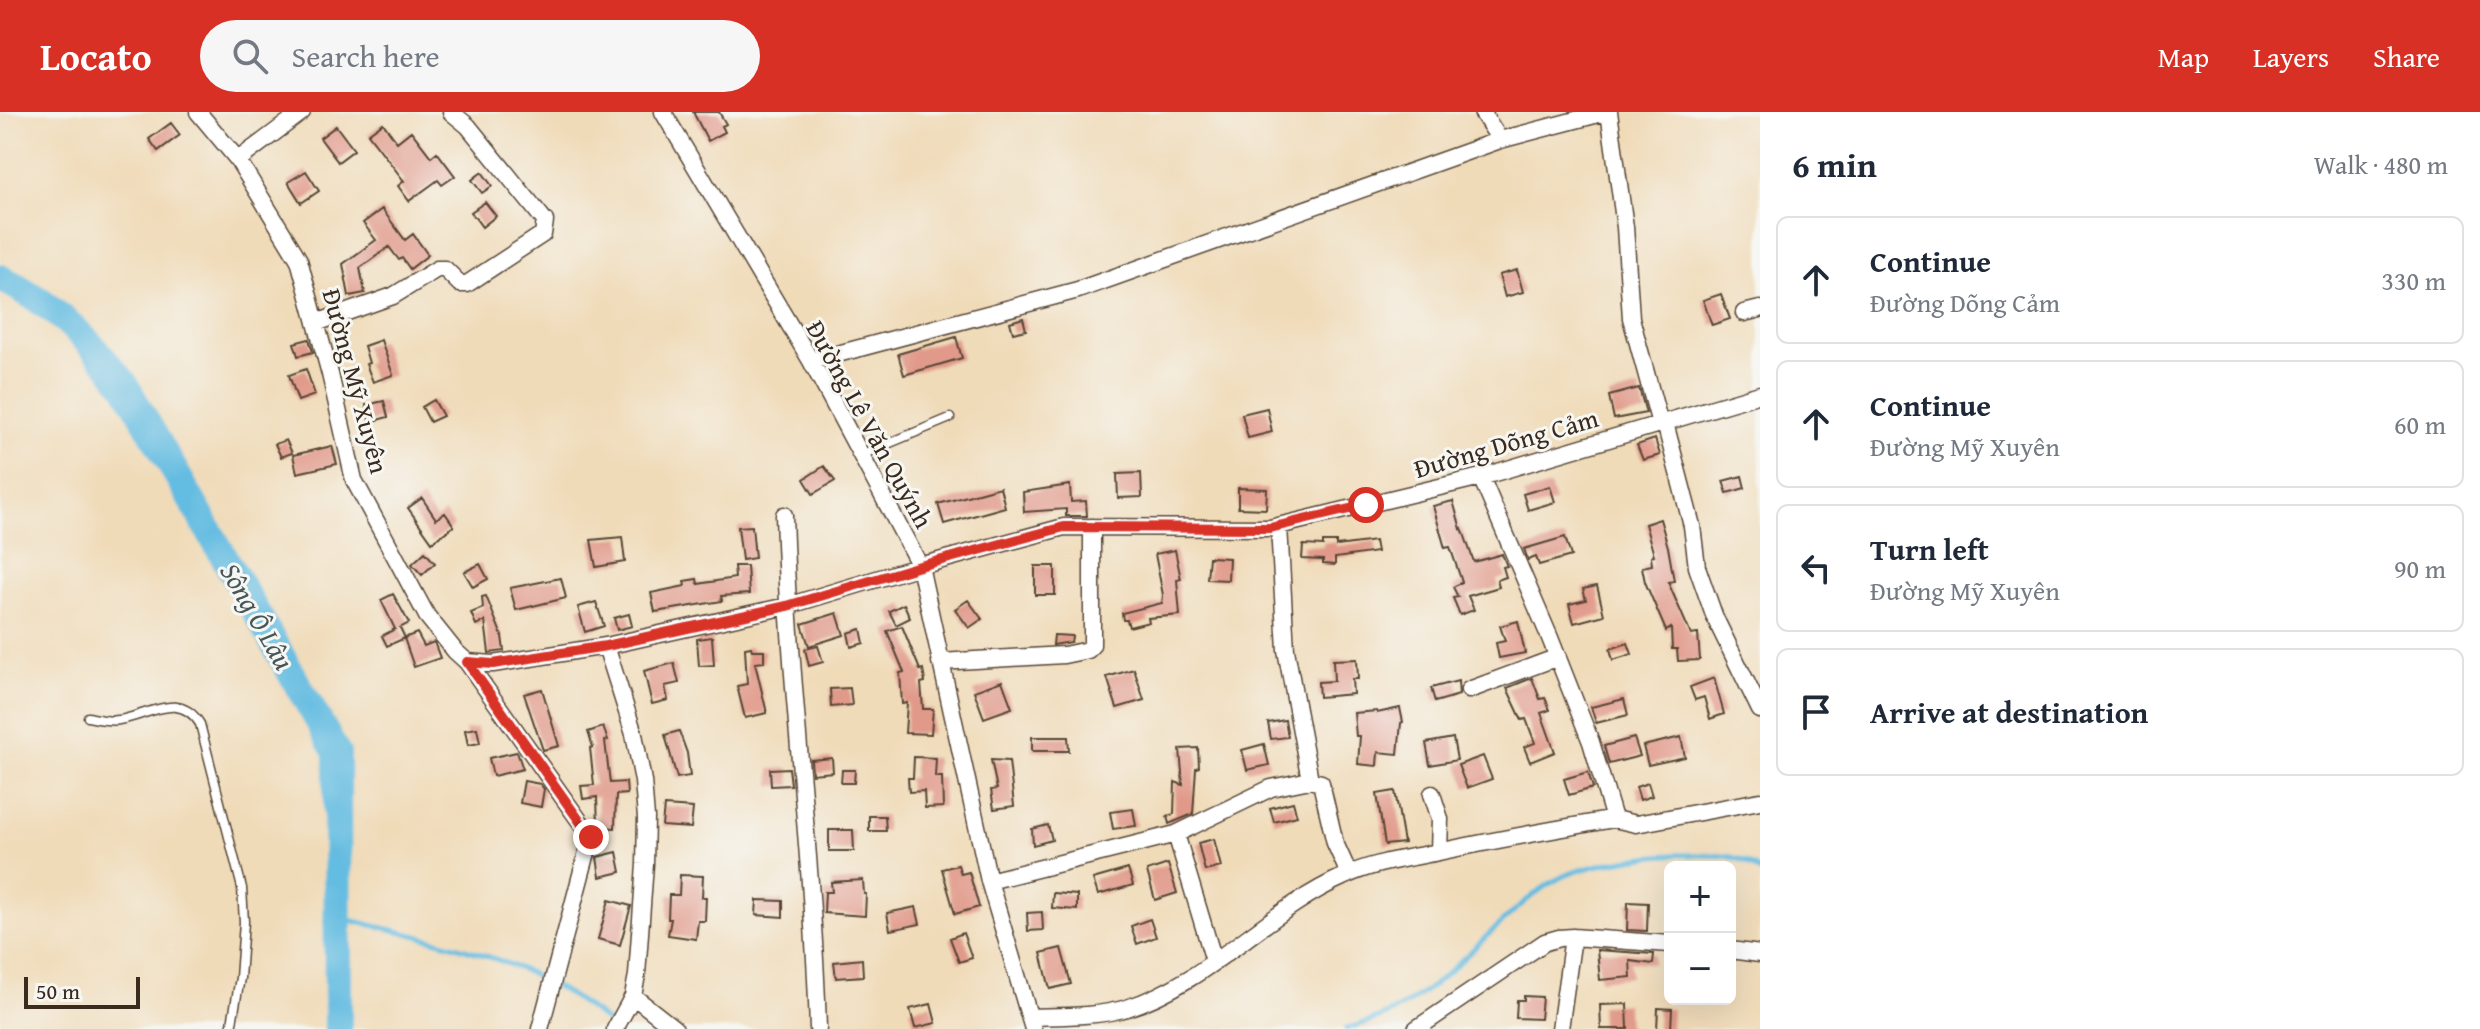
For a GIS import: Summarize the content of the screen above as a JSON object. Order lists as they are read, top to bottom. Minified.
{"streets":{"street":["Đường Mỹ Xuyên","Đường Lê Văn Quýnh","Đường Dõng Cảm"]},"crossings":[["Đường Lê Văn Quýnh","Đường Dõng Cảm"]],"water":["Sông Ô Lâu"],"scale_bar":"50 m","page":{"header":"Locato","search":"Search here","nav":["Map","Layers","Share"],"heading":["6 min","Walk · 480 m"],"list":[["Continue","Đường Dõng Cảm","330 m"],["Continue","Đường Mỹ Xuyên","60 m"],["Turn left","Đường Mỹ Xuyên","90 m"],"Arrive at destination"],"map_buttons":["+","−"],"scale":"50 m"}}
